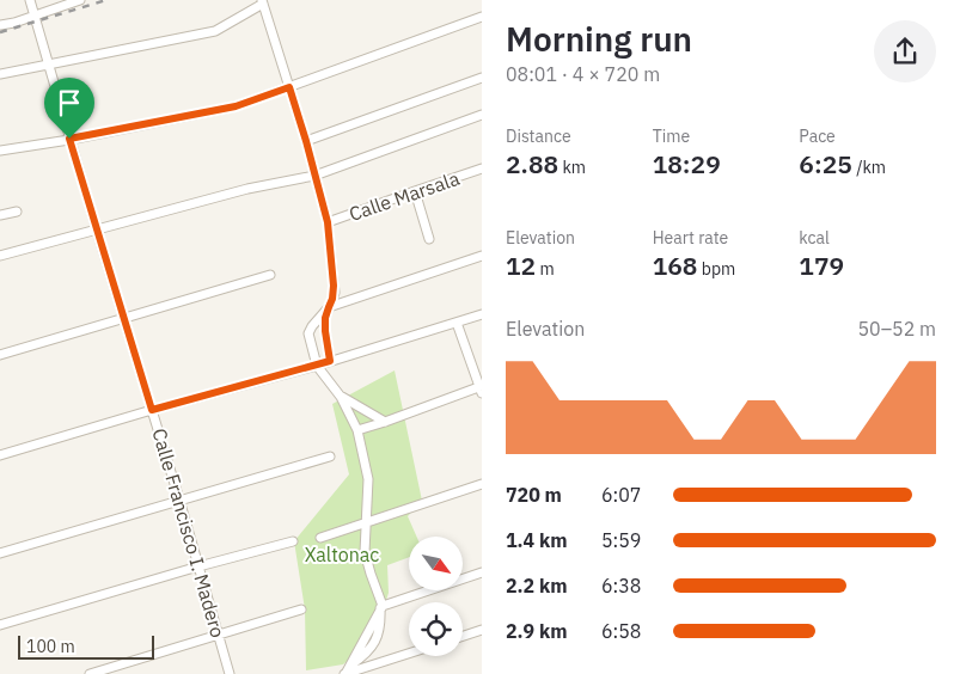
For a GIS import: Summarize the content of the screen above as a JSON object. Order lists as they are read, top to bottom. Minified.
{"streets":{"street":["Calle Marsala","Calle Francisco I. Madero"]},"parks":["Xaltonac"],"scale_bar":"100 m","north":"bottom right","page":{"heading":["Morning run","08:01 · 4 × 720 m"],"stats":[["Distance","2.88 km"],["Time","18:29"],["Pace","6:25 /km"],["Elevation","12 m"],["Heart rate","168 bpm"],["kcal","179"]],"chart":["Elevation","50–52 m"],"list":[{"name":"720 m","note":"6:07"},{"name":"1.4 km","note":"5:59"},{"name":"2.2 km","note":"6:38"},{"name":"2.9 km","note":"6:58"}],"scale":"100 m"}}
